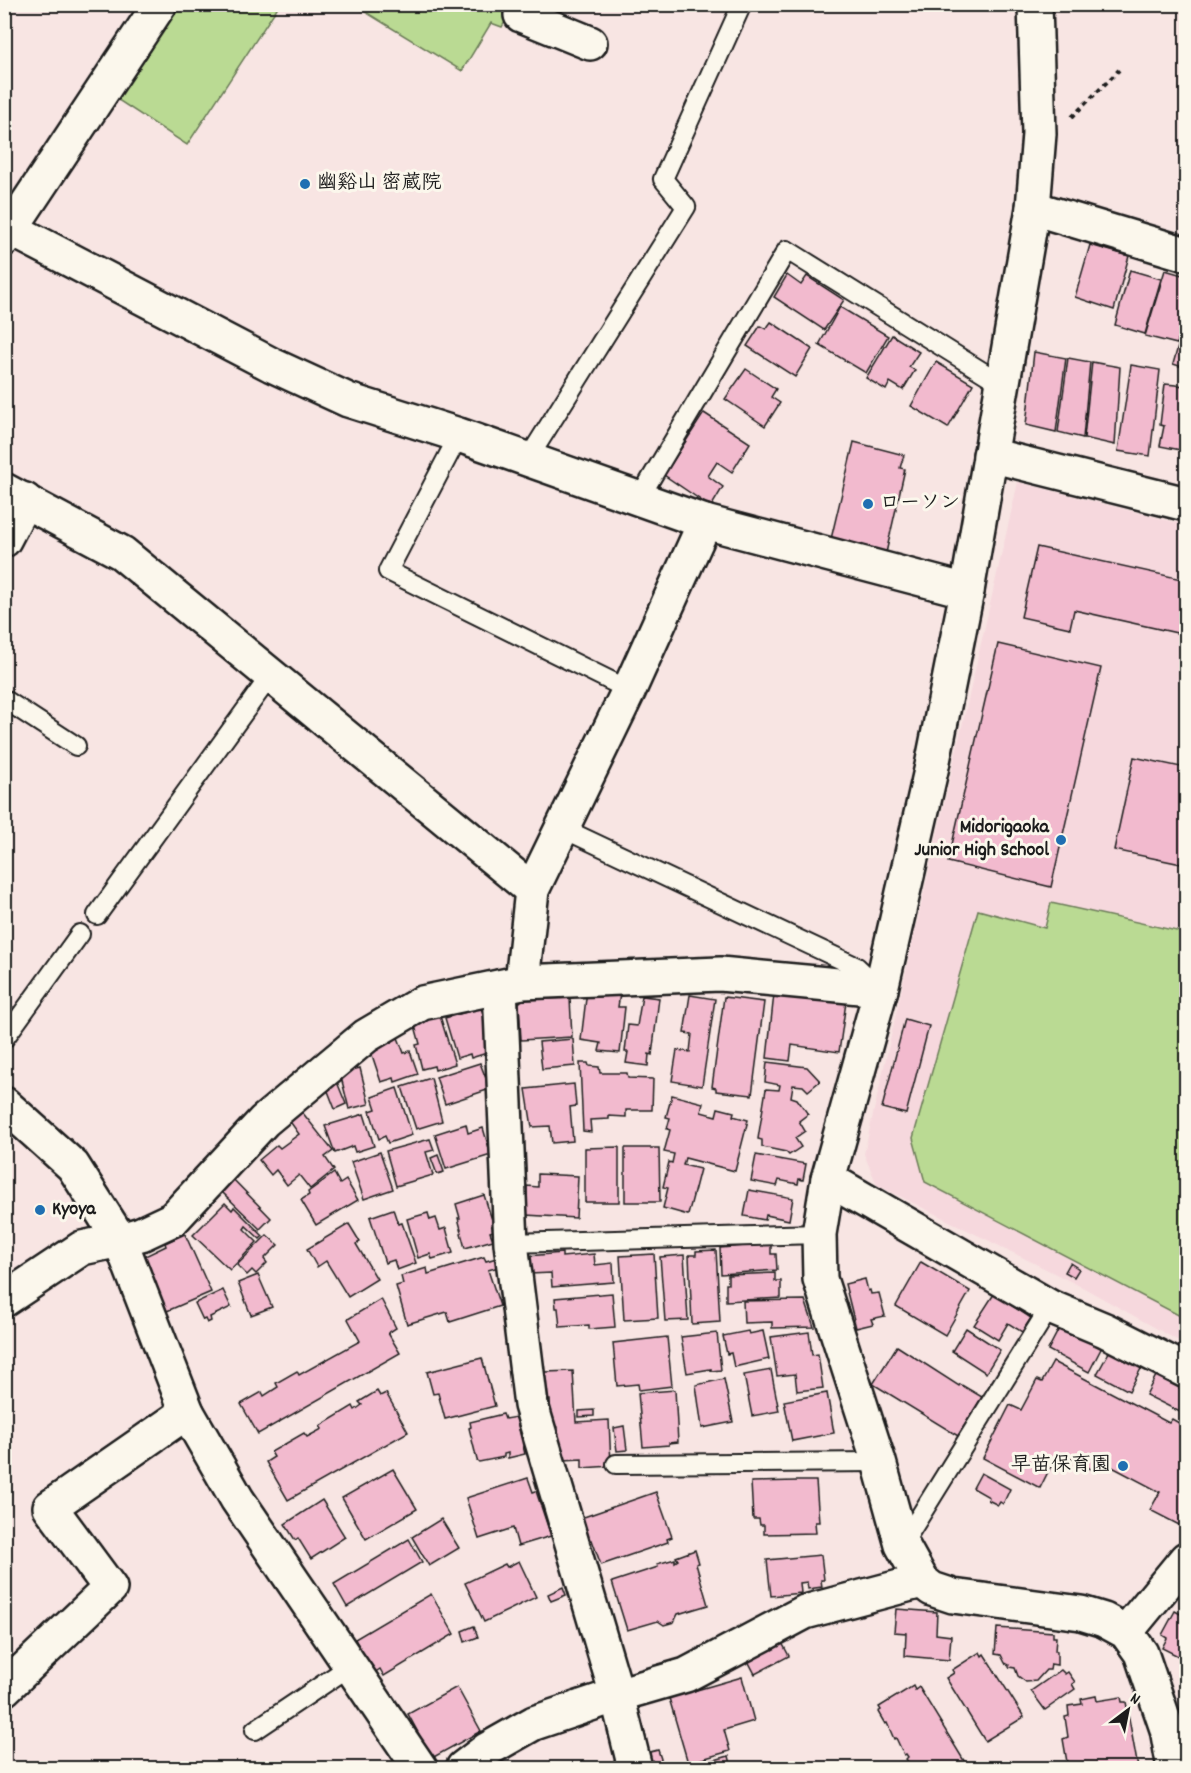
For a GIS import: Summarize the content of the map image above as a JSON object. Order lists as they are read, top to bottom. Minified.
{"places":["幽谿山 密蔵院","ローソン","Midorigaoka Junior High School","Kyoya","早苗保育園"],"north":"top right"}
